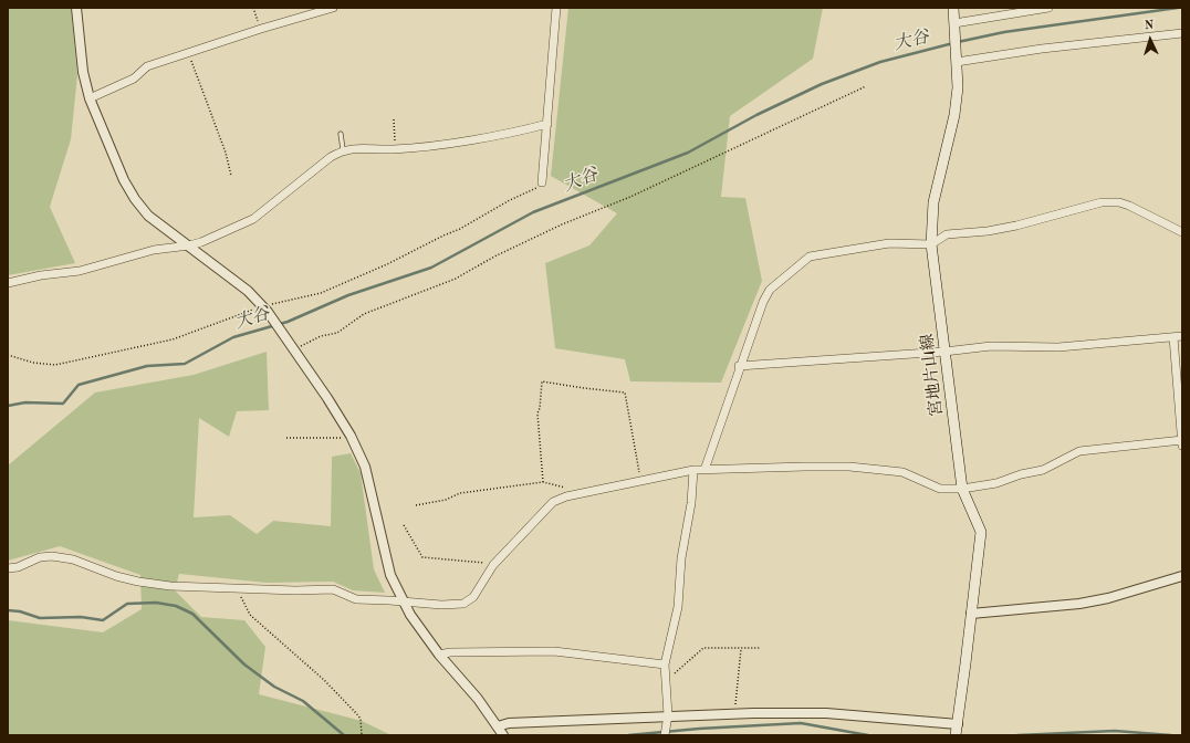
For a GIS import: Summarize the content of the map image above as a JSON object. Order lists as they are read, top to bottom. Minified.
{"streets":{"main road":["宮地片山線"]},"water":["大谷"],"north":"top"}
